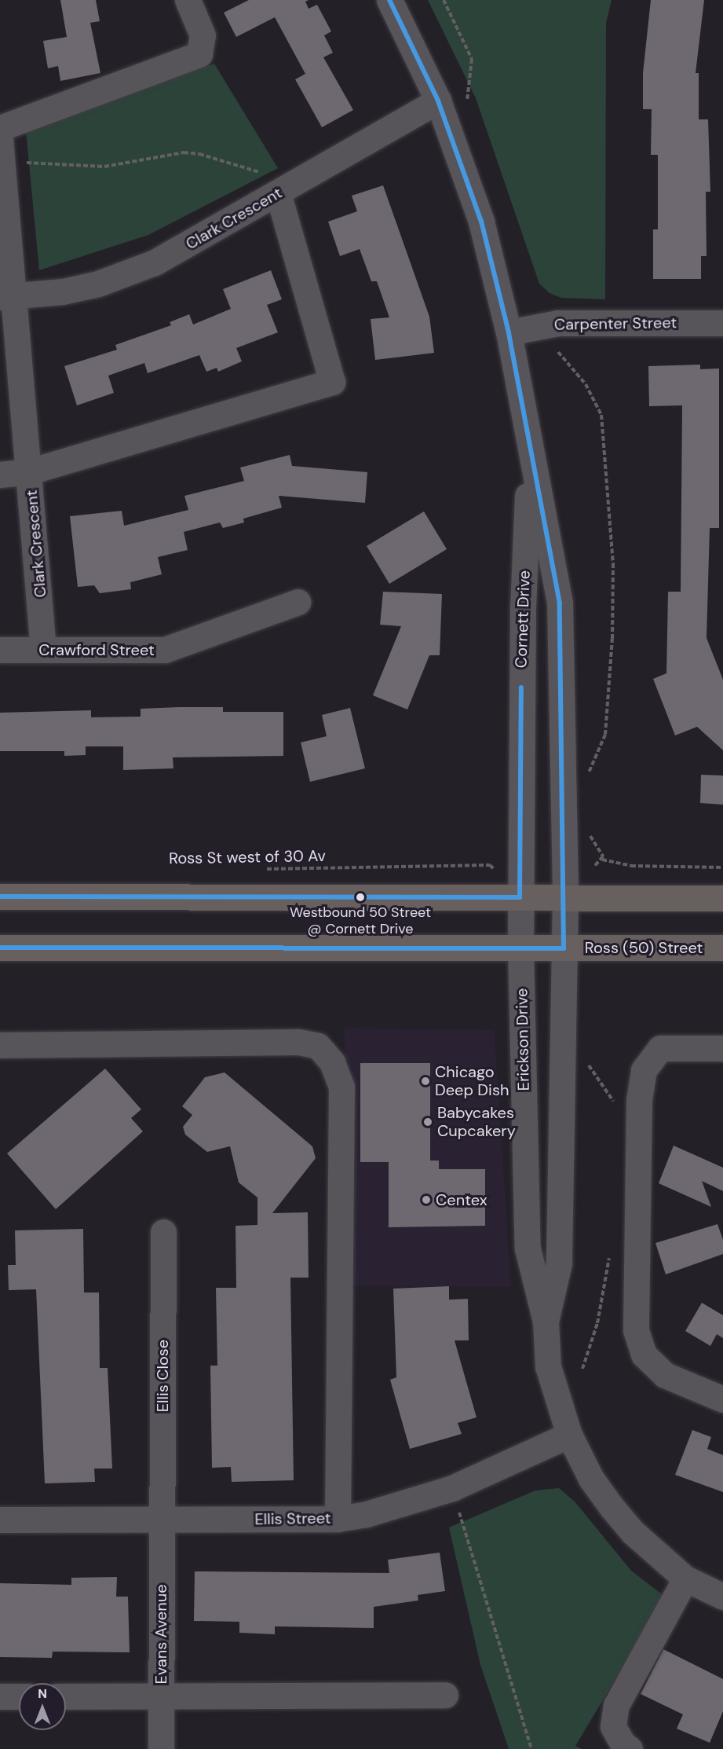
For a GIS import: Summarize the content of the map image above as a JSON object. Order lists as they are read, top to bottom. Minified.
{"streets":{"main road":["Ross (50) Street"],"street":["Clark Crescent","Carpenter Street","Cornett Drive","Crawford Street","Erickson Drive","Ellis Close","Ellis Street","Evans Avenue"],"path":["Ross St west of 30 Av"]},"crossings":[["Clark Crescent","Cornett Drive"],["Clark Crescent","Crawford Street"],["Carpenter Street","Cornett Drive"],["Cornett Drive","Ross (50) Street"],["Cornett Drive","Erickson Drive"],["Ross (50) Street","Erickson Drive"],["Erickson Drive","Ellis Street"],["Ellis Close","Ellis Street"],["Ellis Close","Evans Avenue"],["Ellis Street","Evans Avenue"]],"places":["Westbound 50 Street @ Cornett Drive","Chicago Deep Dish","Babycakes Cupcakery","Centex"],"north":"top"}
